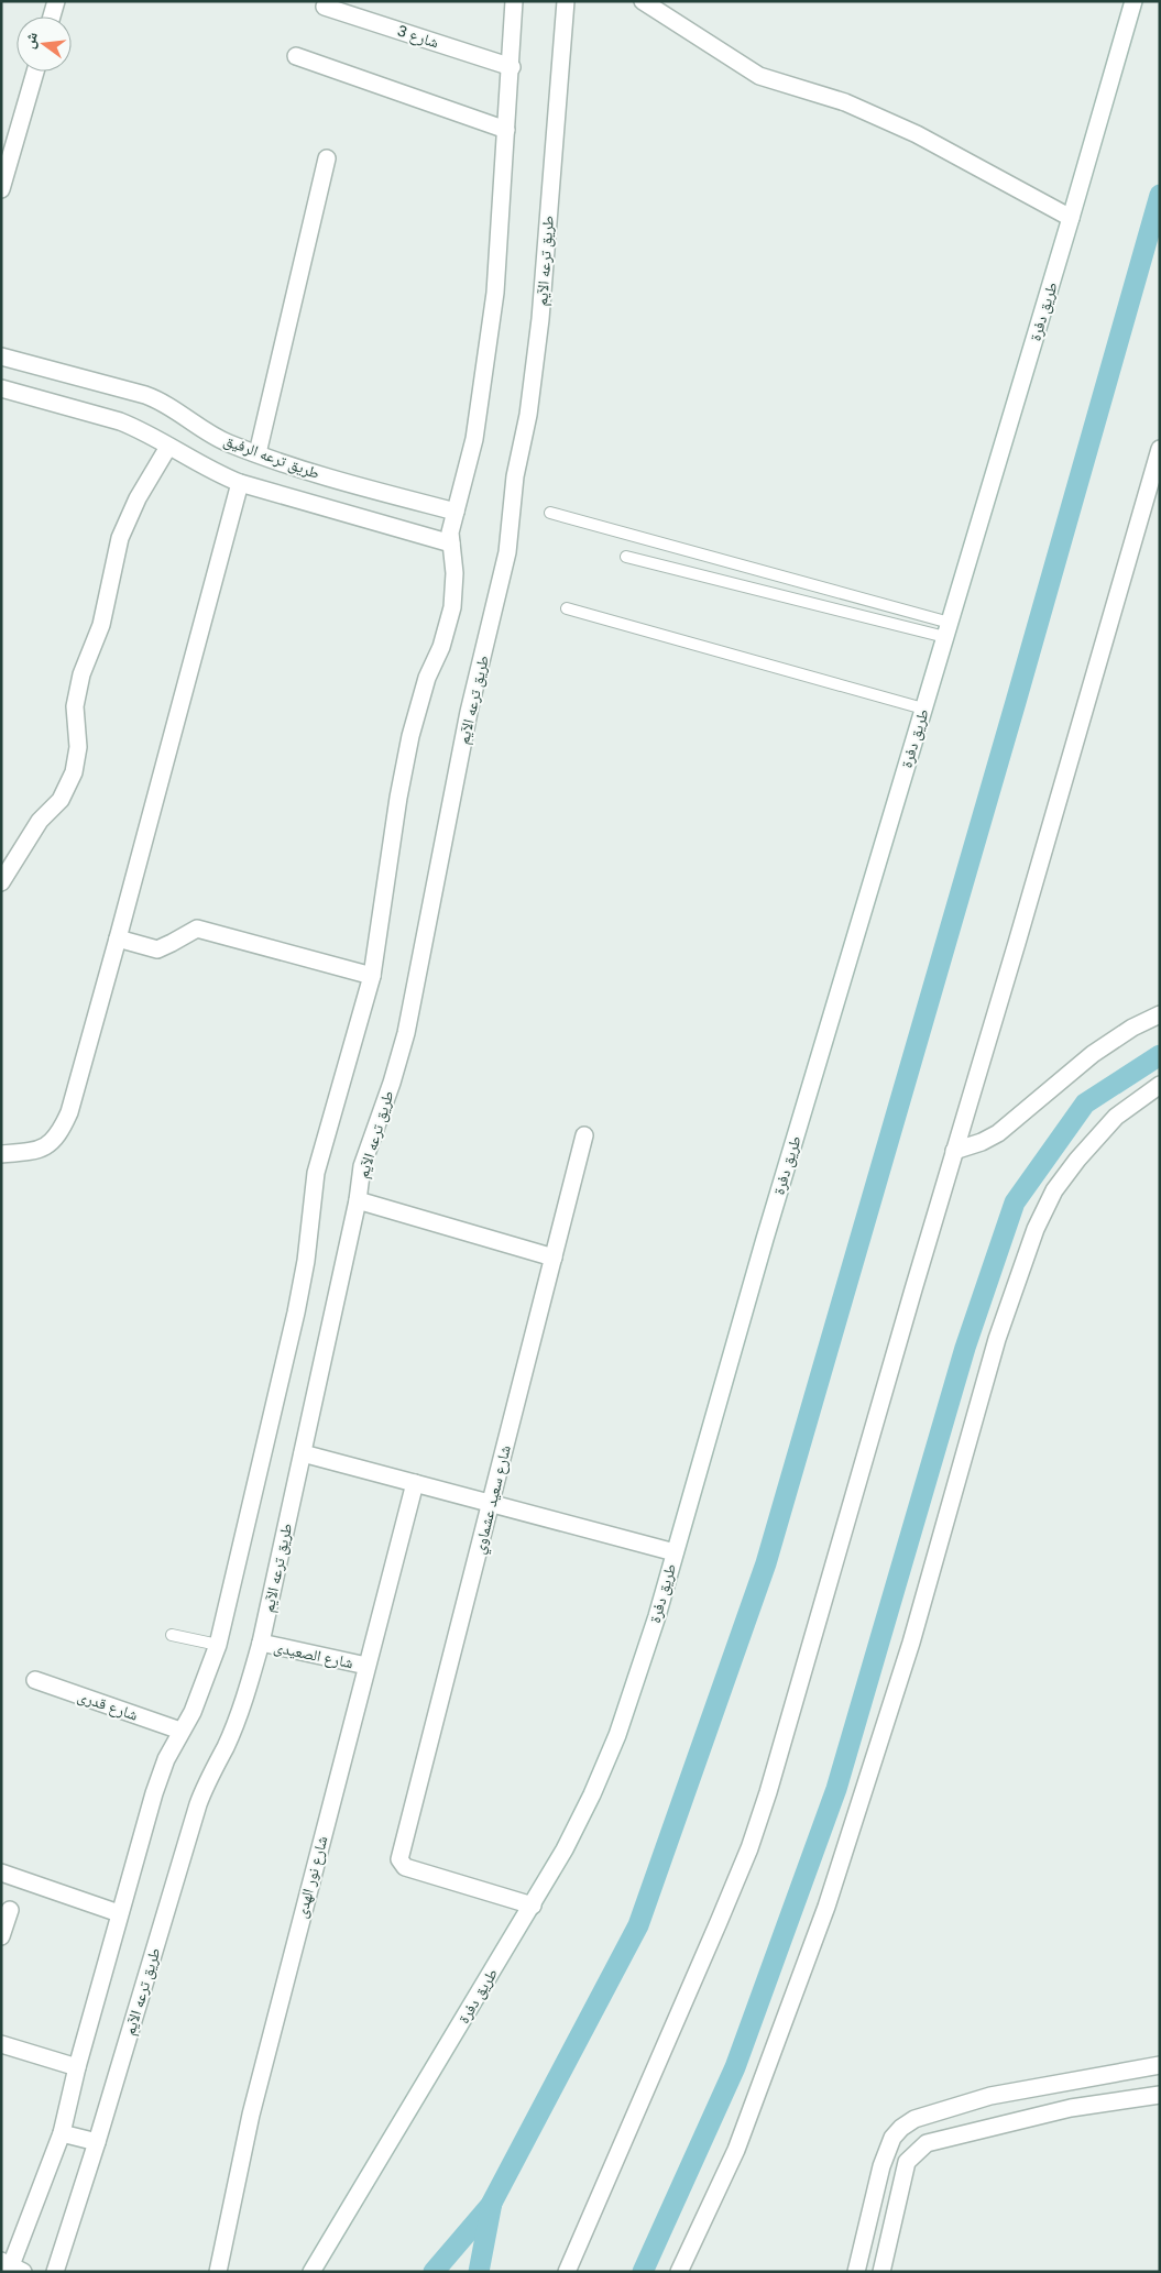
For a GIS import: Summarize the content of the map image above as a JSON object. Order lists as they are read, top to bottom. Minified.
{"streets":{"street":["شارع 3","طريق ترعه الآيم","طريق دفرة","طريق ترعه الرفيق","شارع سعيد عشماوي","شارع الصعيدى","شارع قدرى","شارع نور الهدى"]},"crossings":[["طريق ترعه الآيم","شارع الصعيدى"],["طريق دفرة","شارع سعيد عشماوي"],["شارع الصعيدى","شارع نور الهدى"]],"north":"left"}
